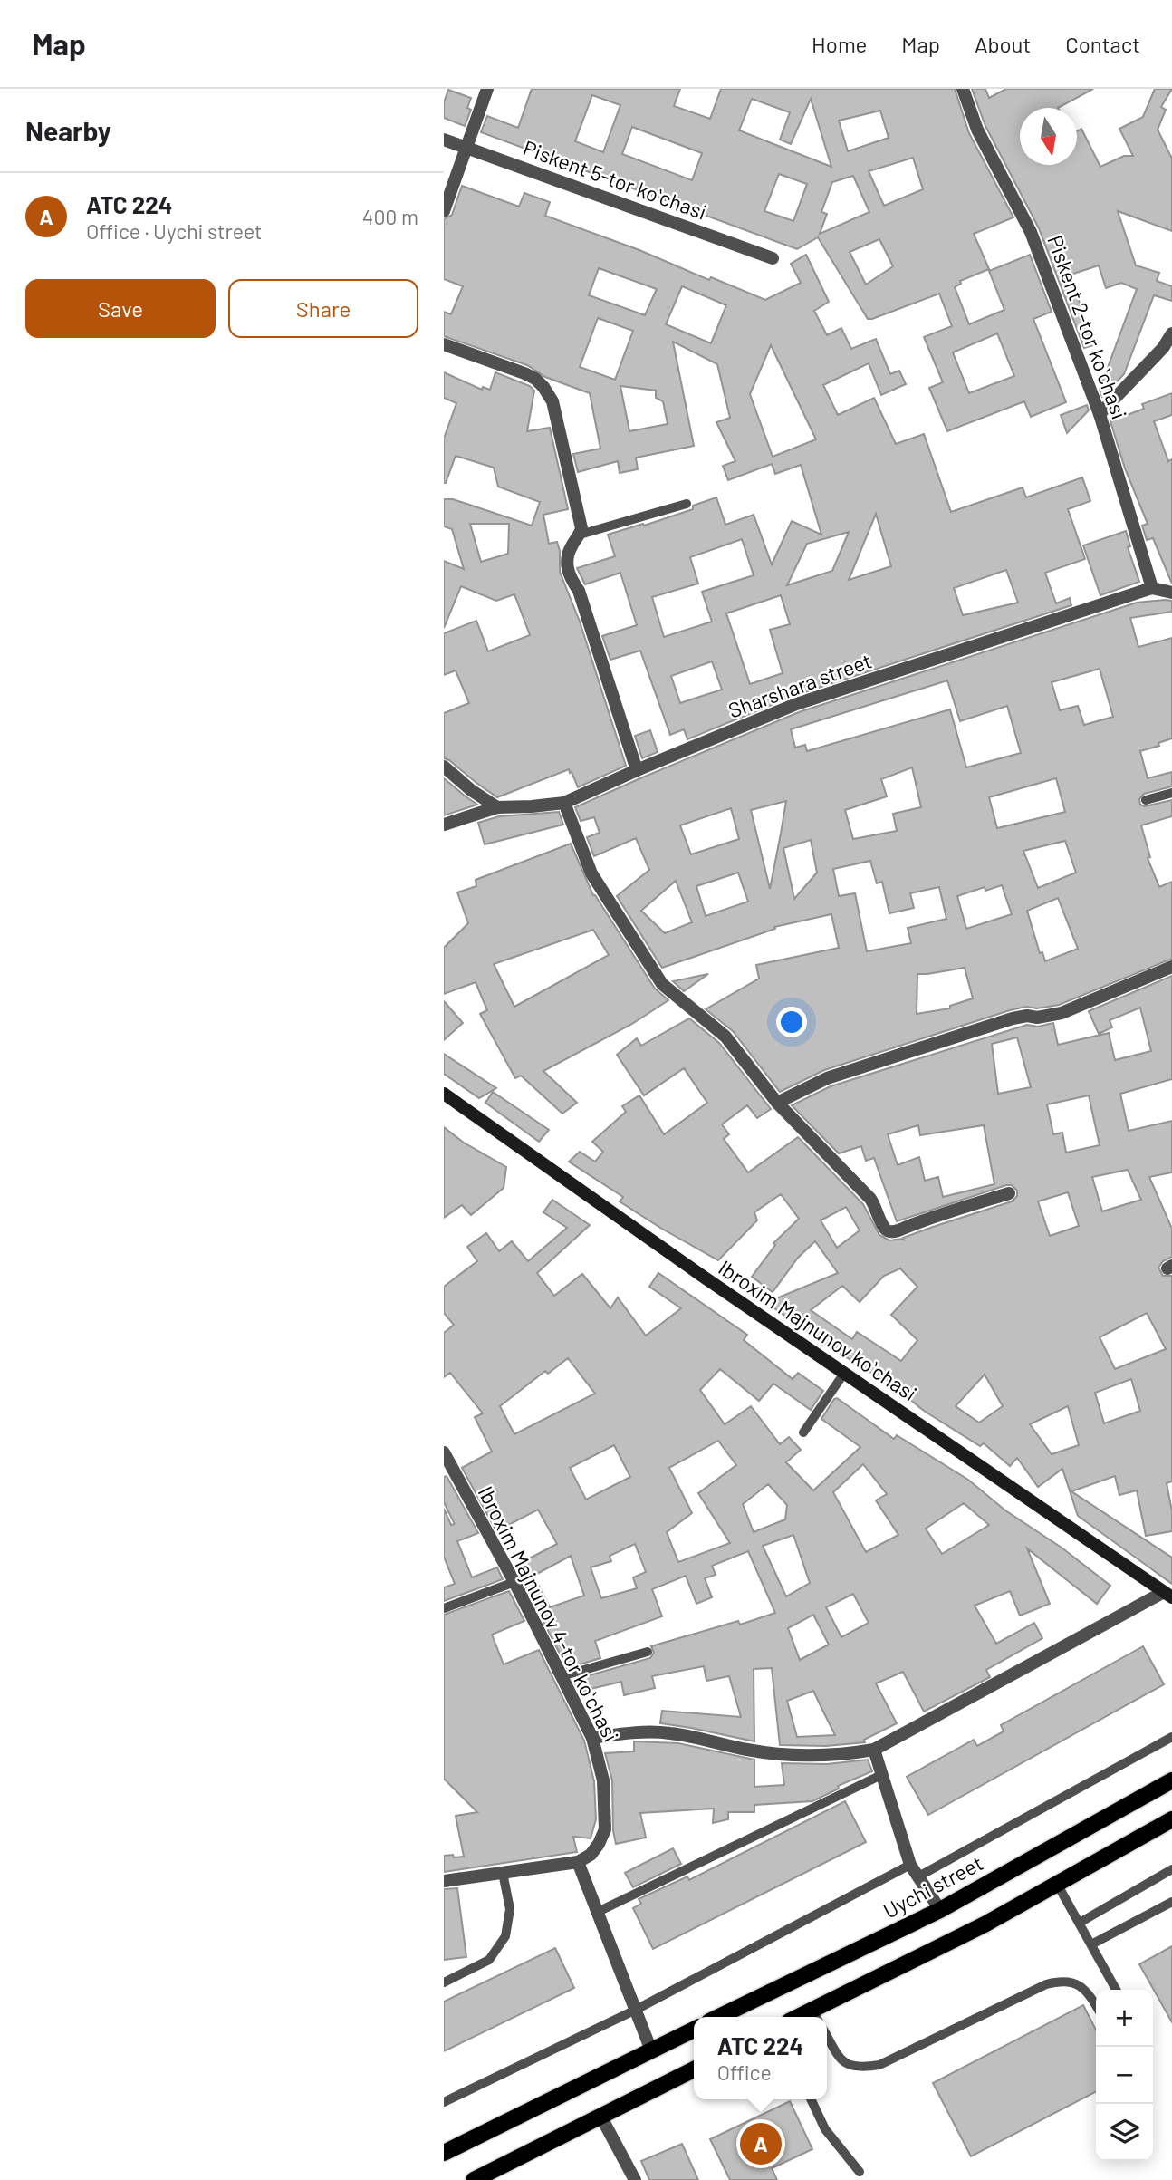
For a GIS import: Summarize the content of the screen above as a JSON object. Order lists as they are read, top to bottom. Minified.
{"streets":{"main road":["Uychi street"],"street":["Piskent 5-tor koʻchasi","Piskent 2-tor koʻchasi","Sharshara street","Ibroxim Majnunov koʻchasi","Ibroxim Majnunov 4-tor koʻchasi"]},"crossings":[["Piskent 2-tor koʻchasi","Sharshara street"]],"north":"bottom","page":{"header":"Map","nav":["Home","Map","About","Contact"],"heading":"Nearby","list":[{"mark":"A","name":"ATC 224","note":"Office · Uychi street","value":"400 m"}],"buttons":["Save","Share"],"map_buttons":["+","−"],"popup":["ATC 224","Office"],"pins":"A"}}
